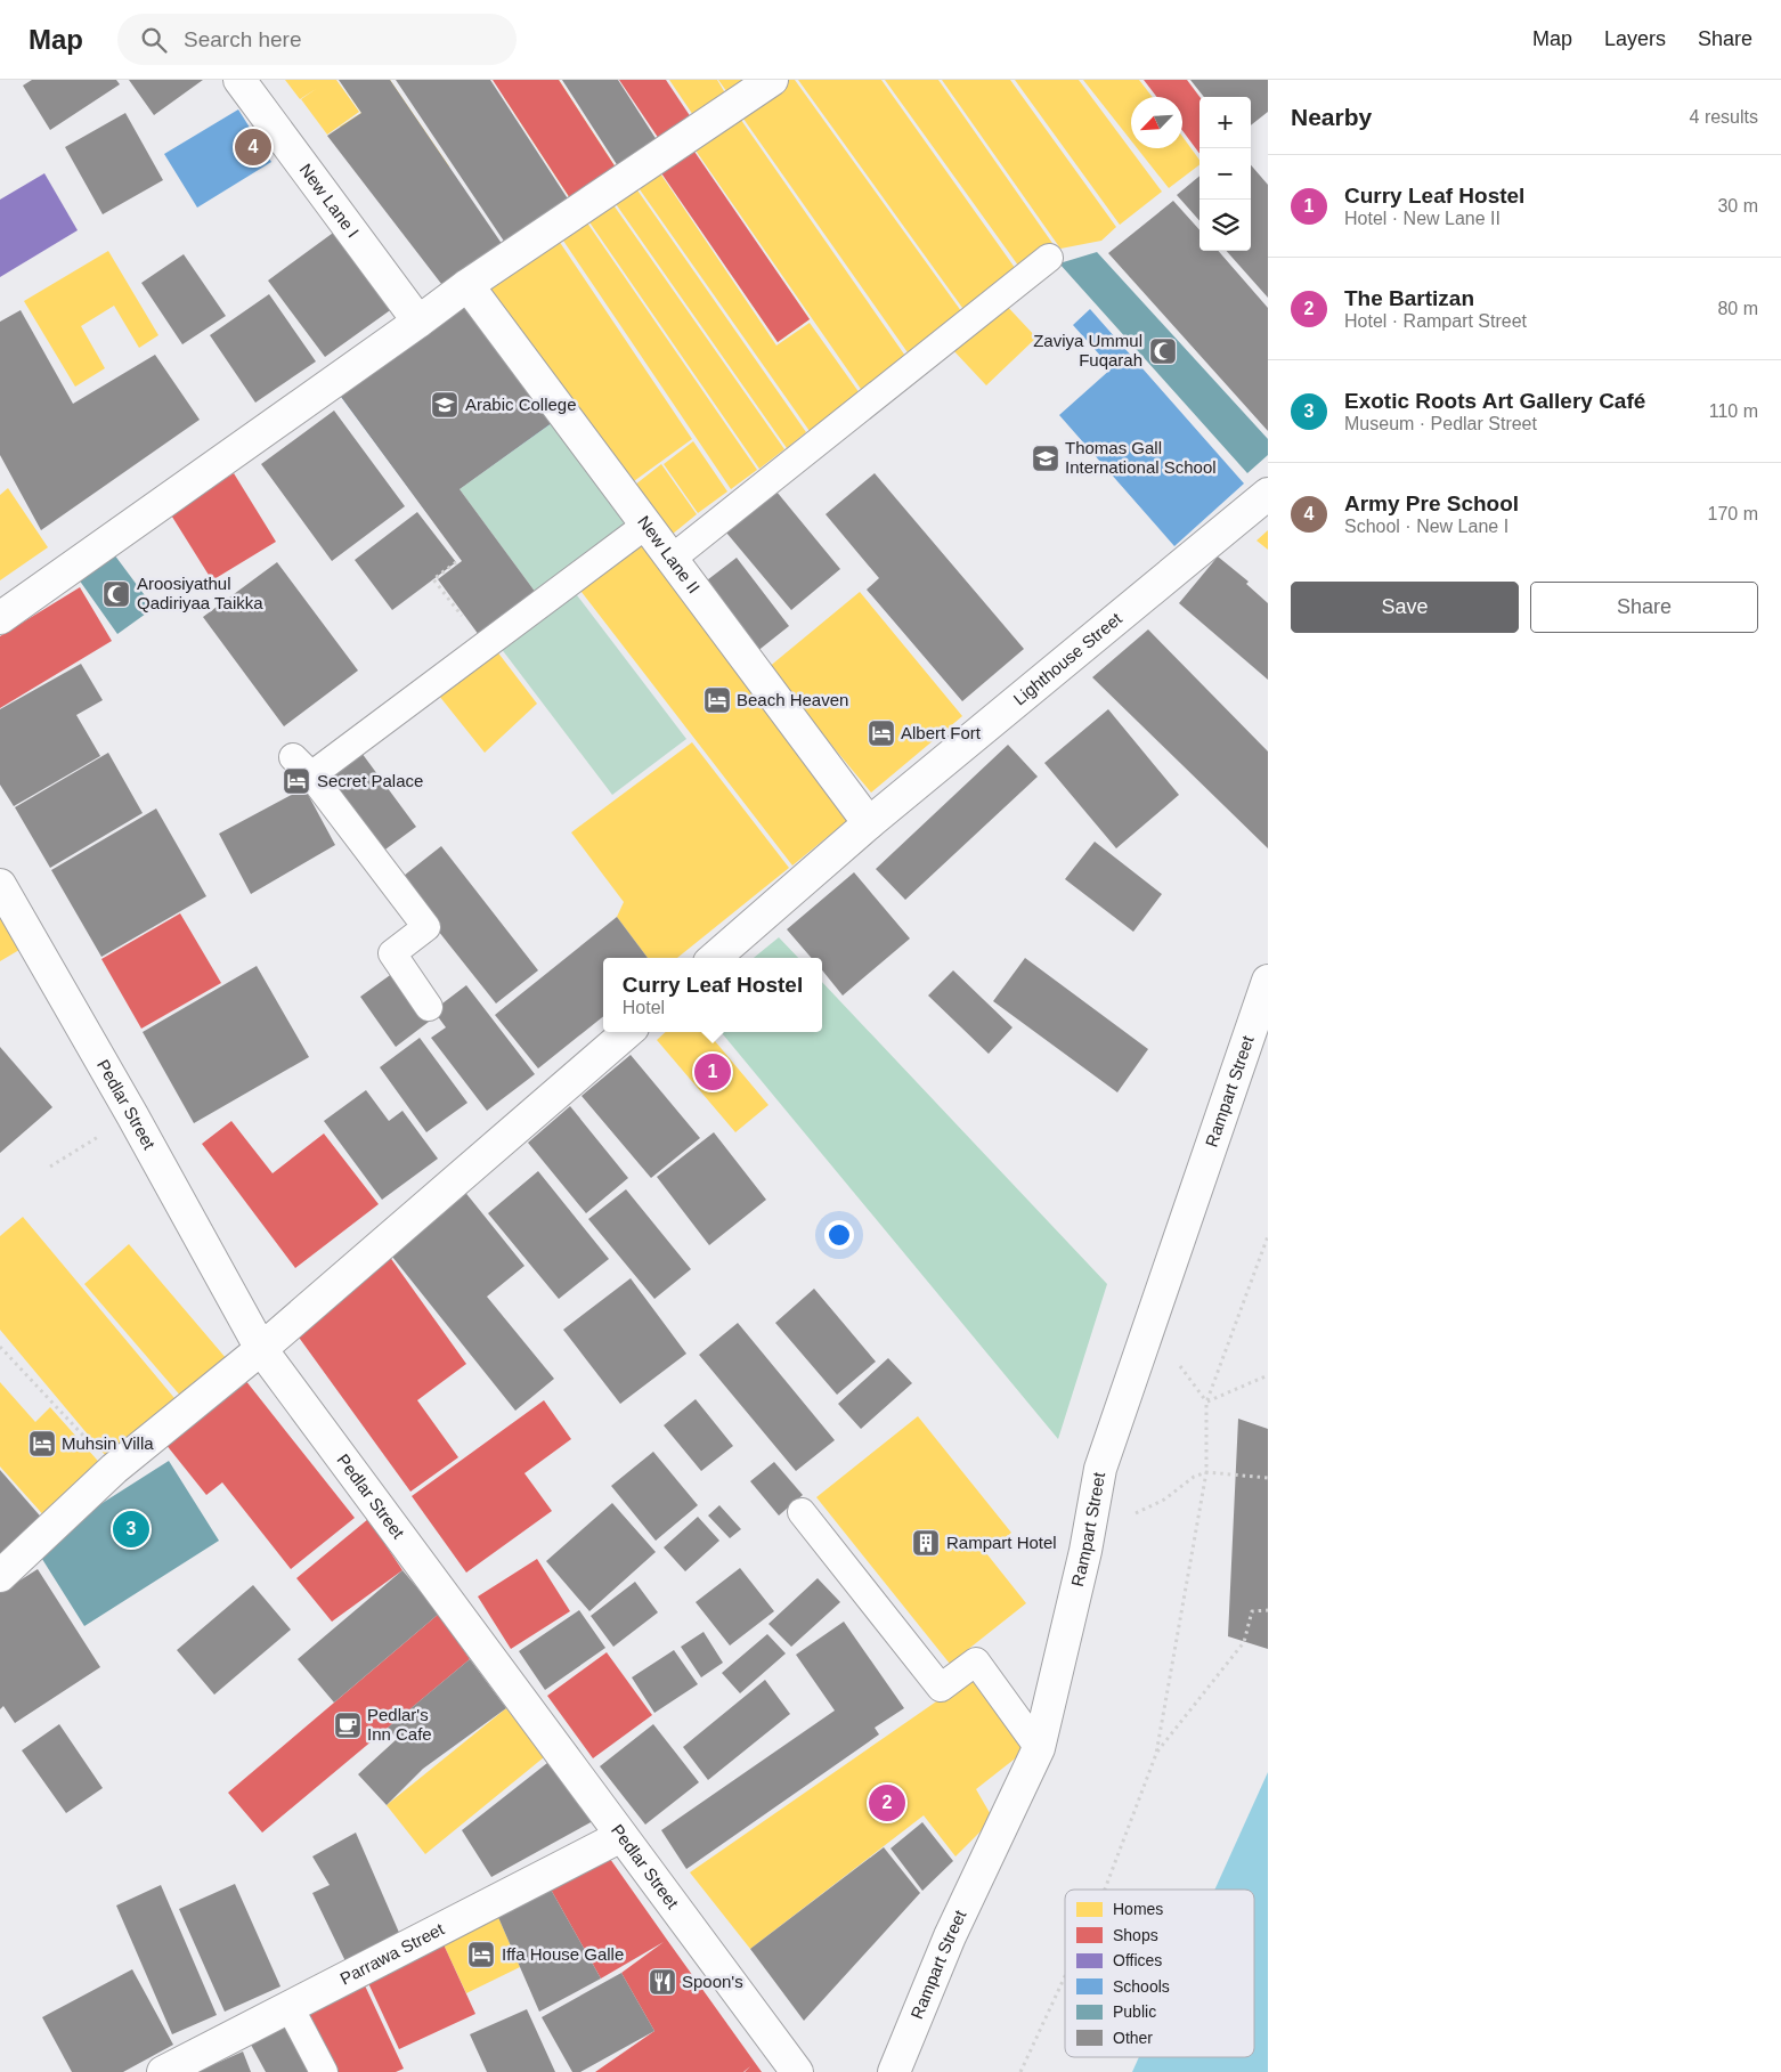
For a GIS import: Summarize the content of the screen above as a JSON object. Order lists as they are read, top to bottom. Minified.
{"streets":{"street":["New Lane I","New Lane II","Lighthouse Street","Rampart Street","Pedlar Street","Parrawa Street"]},"crossings":[["New Lane II","Lighthouse Street"],["Pedlar Street","Parrawa Street"]],"places":{"mosque":["Zaviya Ummul Fuqarah","Aroosiyathul Qadiriyaa Taikka"],"school or university":["Arabic College","Thomas Gall International School"],"hotel":["Beach Heaven","Albert Fort","Secret Palace","Muhsin Villa","Iffa House Galle"],"building":["Rampart Hotel"],"cafe":["Pedlar's Inn Cafe"],"restaurant":["Spoon's"]},"legend":["Homes","Shops","Offices","Schools","Public","Other"],"north":"bottom left","page":{"header":"Map","search":"Search here","nav":["Map","Layers","Share"],"heading":["Nearby","4 results"],"map_buttons":["+","−"],"pins":["4","1","3","2"],"list":[{"mark":"1","name":"Curry Leaf Hostel","note":"Hotel · New Lane II","value":"30 m"},{"mark":"2","name":"The Bartizan","note":"Hotel · Rampart Street","value":"80 m"},{"mark":"3","name":"Exotic Roots Art Gallery Café","note":"Museum · Pedlar Street","value":"110 m"},{"mark":"4","name":"Army Pre School","note":"School · New Lane I","value":"170 m"}],"buttons":["Save","Share"],"popup":["Curry Leaf Hostel","Hotel"]}}
